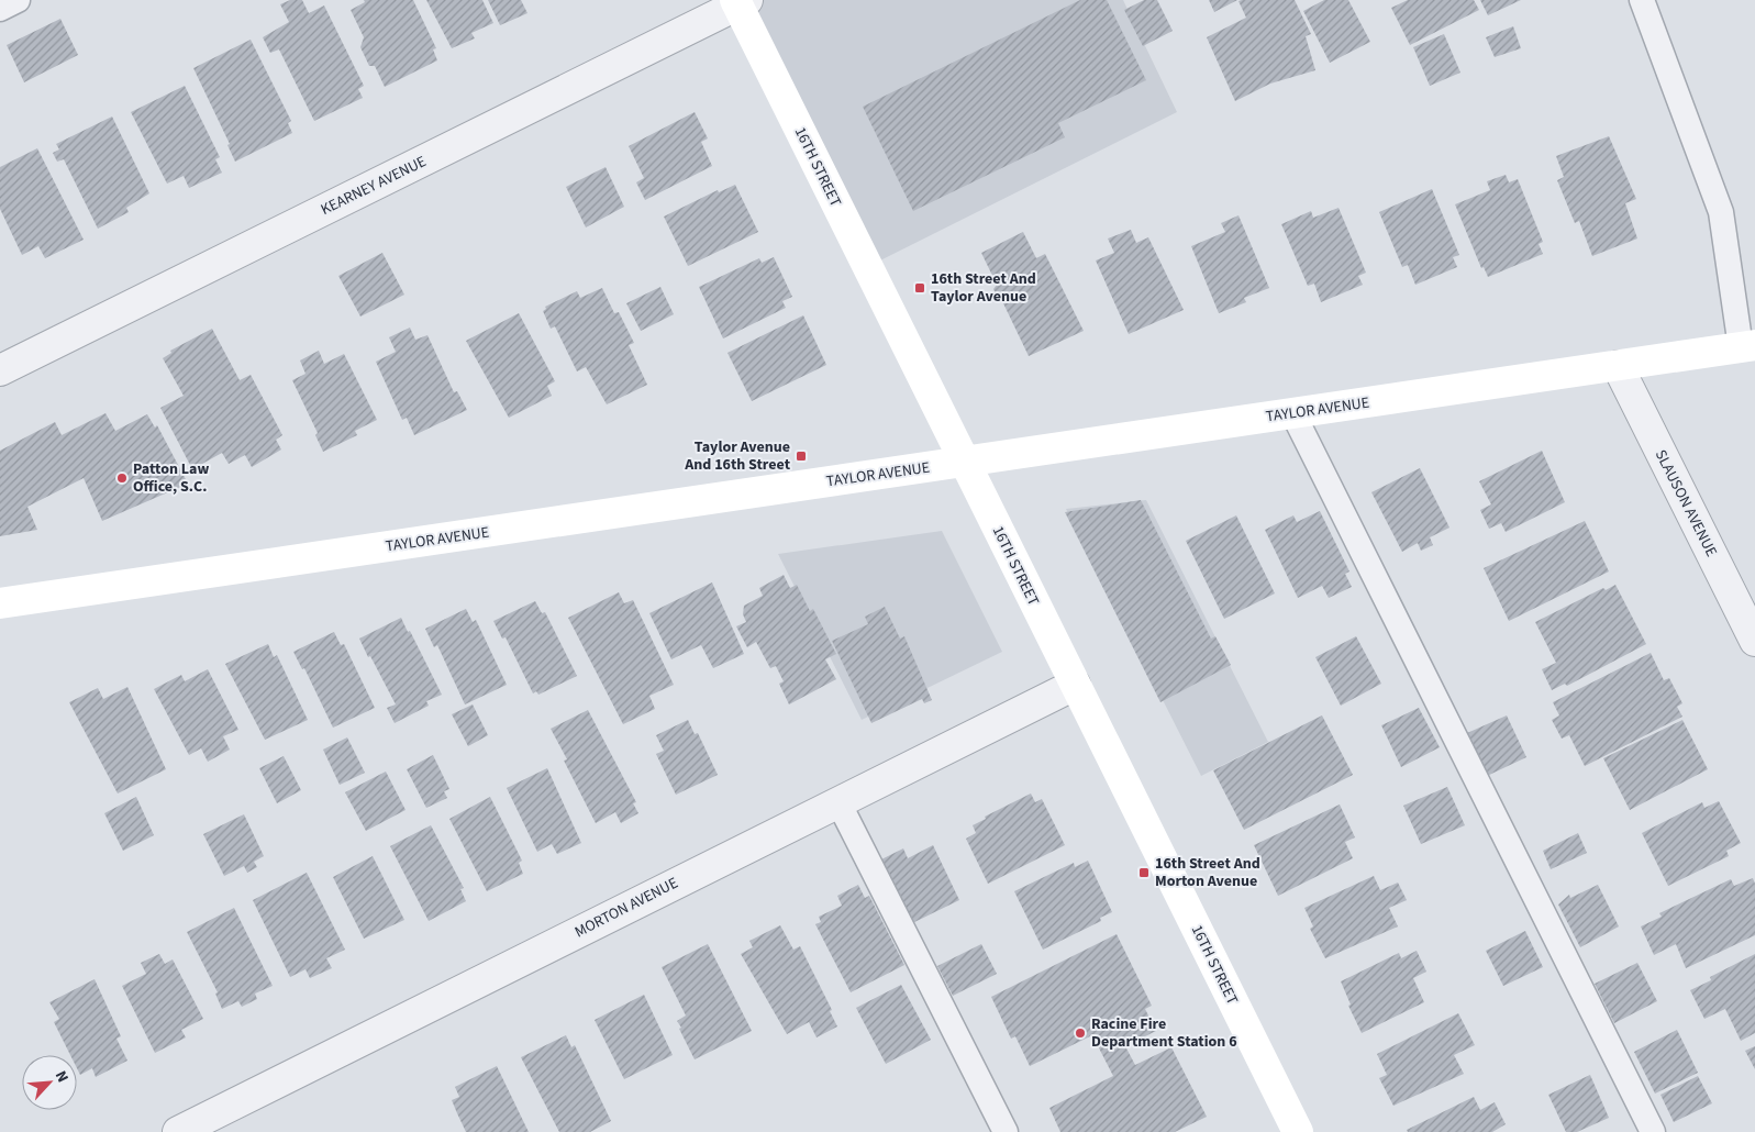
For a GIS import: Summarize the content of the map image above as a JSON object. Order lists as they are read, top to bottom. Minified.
{"streets":{"street":["16TH STREET","KEARNEY AVENUE","TAYLOR AVENUE","SLAUSON AVENUE","MORTON AVENUE"]},"crossings":[["16TH STREET","KEARNEY AVENUE"],["16TH STREET","TAYLOR AVENUE"],["16TH STREET","MORTON AVENUE"],["TAYLOR AVENUE","SLAUSON AVENUE"]],"places":{"transit":["16th Street And Taylor Avenue","Taylor Avenue And 16th Street","16th Street And Morton Avenue"],"other":["Patton Law Office, S.C.","Racine Fire Department Station 6"]},"north":"top right"}
